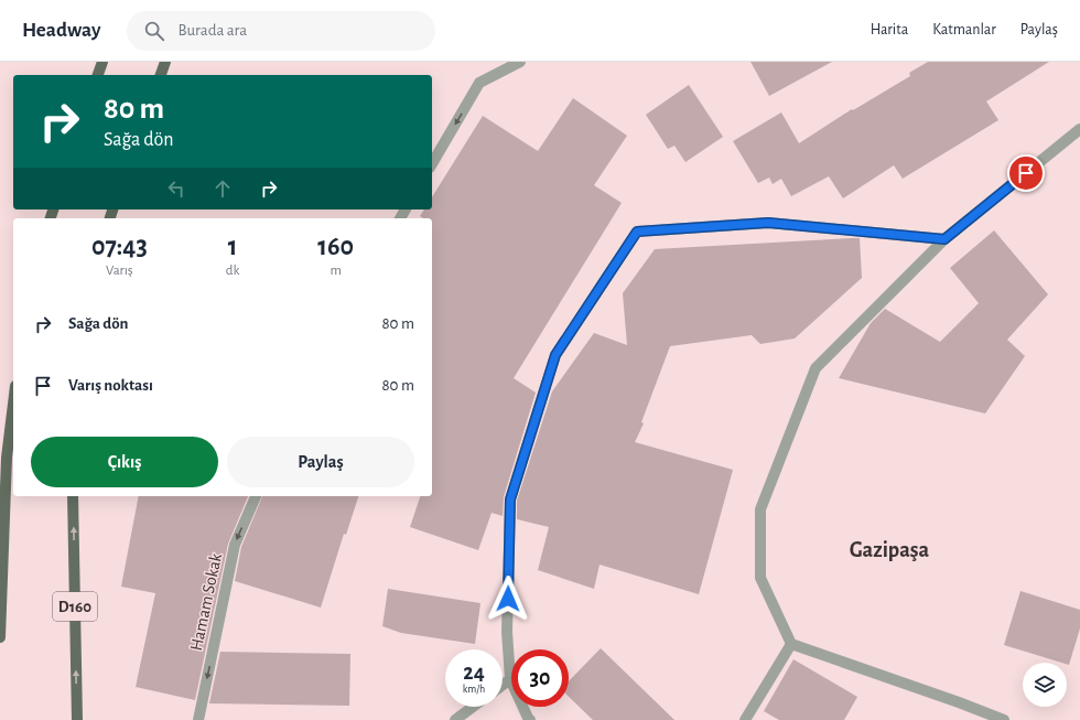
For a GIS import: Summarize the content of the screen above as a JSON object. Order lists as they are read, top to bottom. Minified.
{"streets":{"main road":["D160"],"street":["Hamam Sokak"]},"one_way":["Hamam Sokak"],"districts":["Gazipaşa"],"page":{"header":"Headway","search":"Burada ara","nav":["Harita","Katmanlar","Paylaş"],"turn":["80 m","Sağa dön"],"eta":["07:43","Varış","1","dk","160","m"],"list":[{"name":"Sağa dön","value":"80 m"},{"name":"Varış noktası","value":"80 m"}],"buttons":["Çıkış","Paylaş"],"speed":"24 km/h","limit":"30"}}
